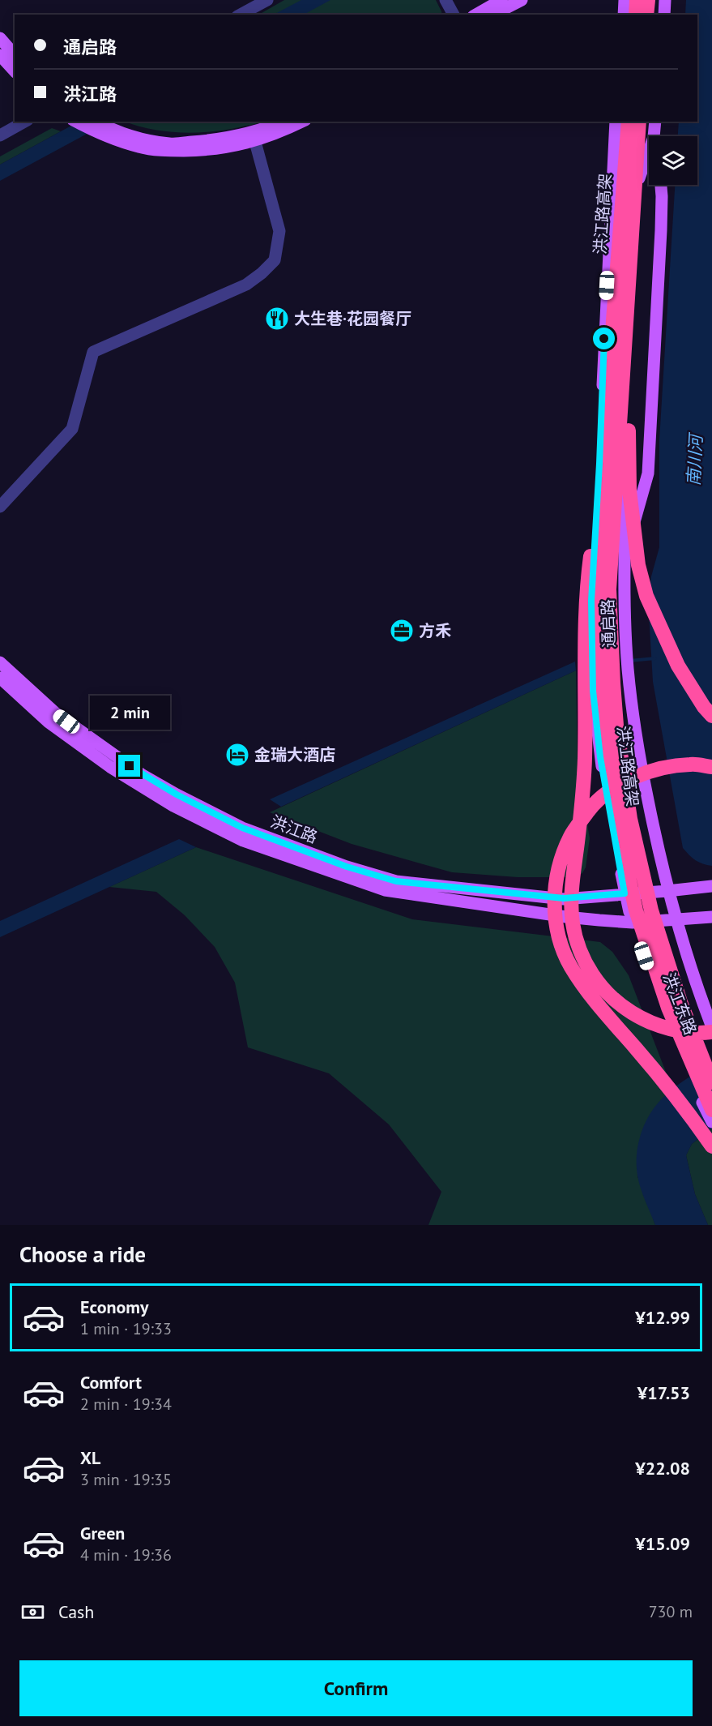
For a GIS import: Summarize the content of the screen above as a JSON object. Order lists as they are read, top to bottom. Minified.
{"streets":{"highway":["洪江路高架"],"main road":["通启路","洪江路","洪江东路"]},"crossings":[["通启路","洪江路"],["通启路","洪江东路"],["洪江路","洪江东路"]],"water":["南川河"],"places":{"restaurant":["大生巷·花园餐厅"],"office":["方禾"],"hotel":["金瑞大酒店"]},"page":{"banner":["通启路","洪江路"],"bubble":"2 min","heading":"Choose a ride","list":[{"name":"Economy","note":"1 min · 19:33","value":"¥12.99"},{"name":"Comfort","note":"2 min · 19:34","value":"¥17.53"},{"name":"XL","note":"3 min · 19:35","value":"¥22.08"},{"name":"Green","note":"4 min · 19:36","value":"¥15.09"}],"pay":["Cash","730 m"],"buttons":"Confirm"}}
